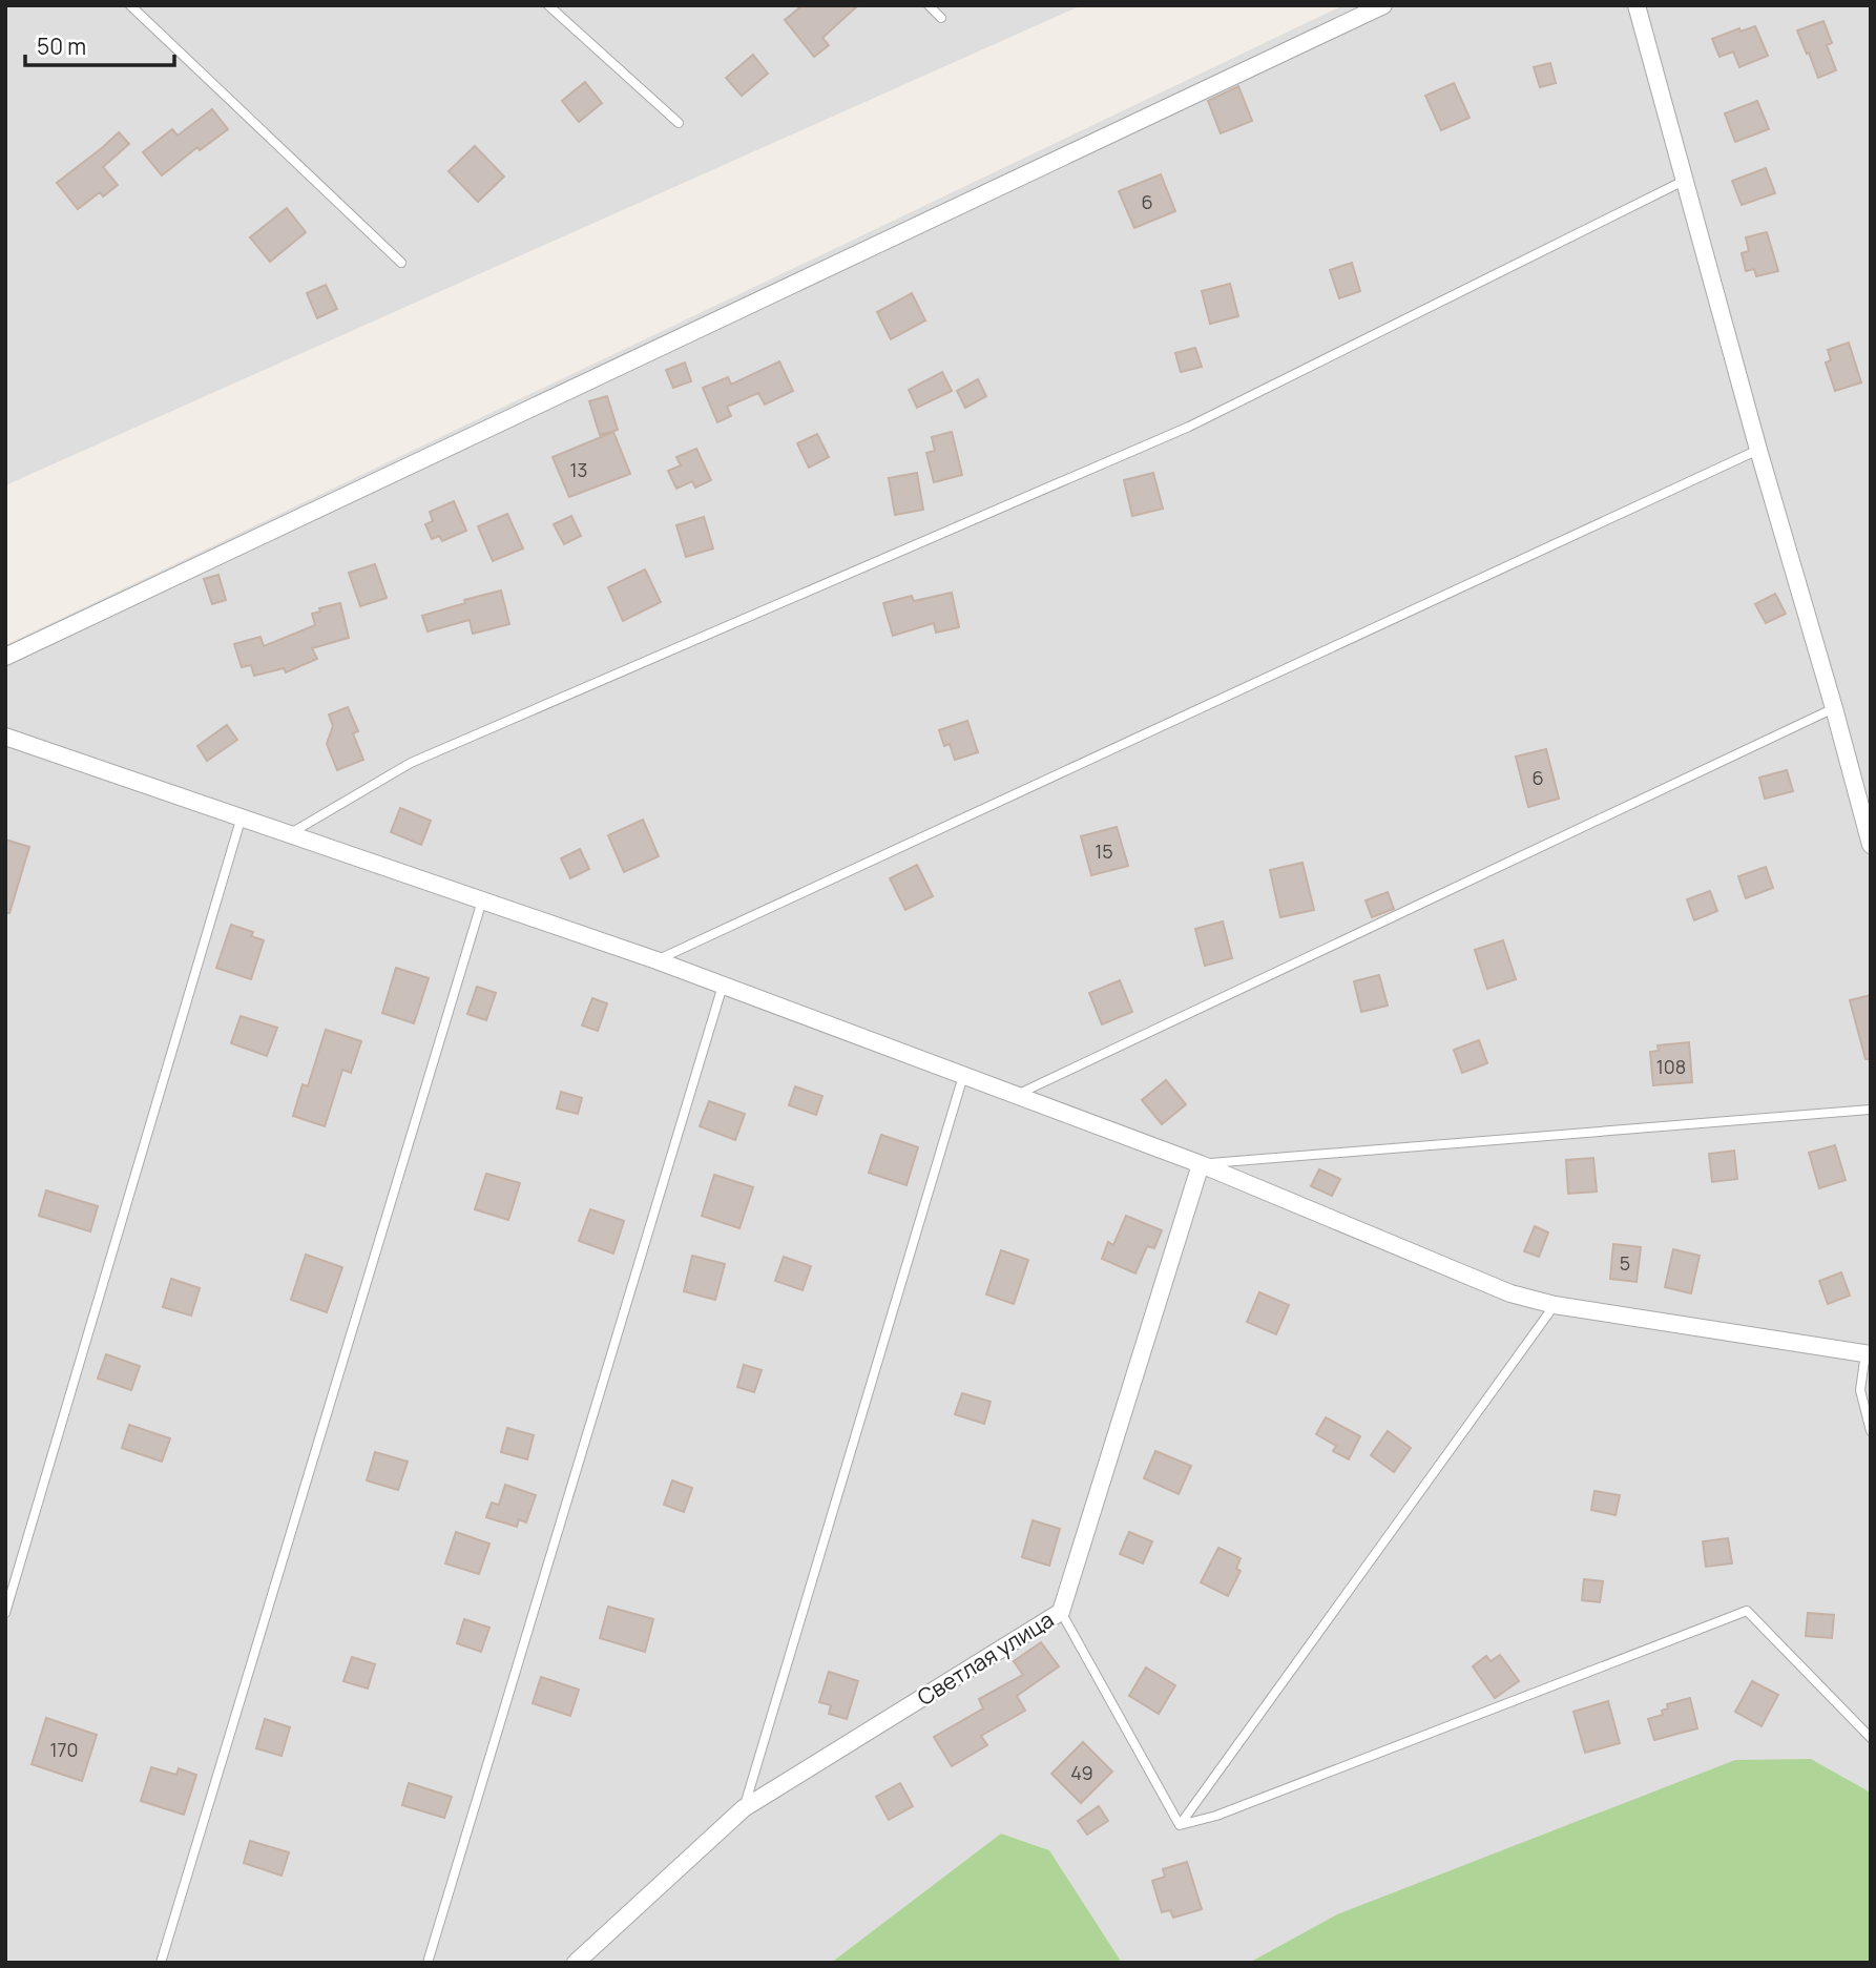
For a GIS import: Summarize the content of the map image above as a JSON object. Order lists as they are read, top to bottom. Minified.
{"streets":{"street":["Светлая улица"]},"house_numbers":["6","13","6","15","108","5","170","49"],"scale_bar":"50 m"}
